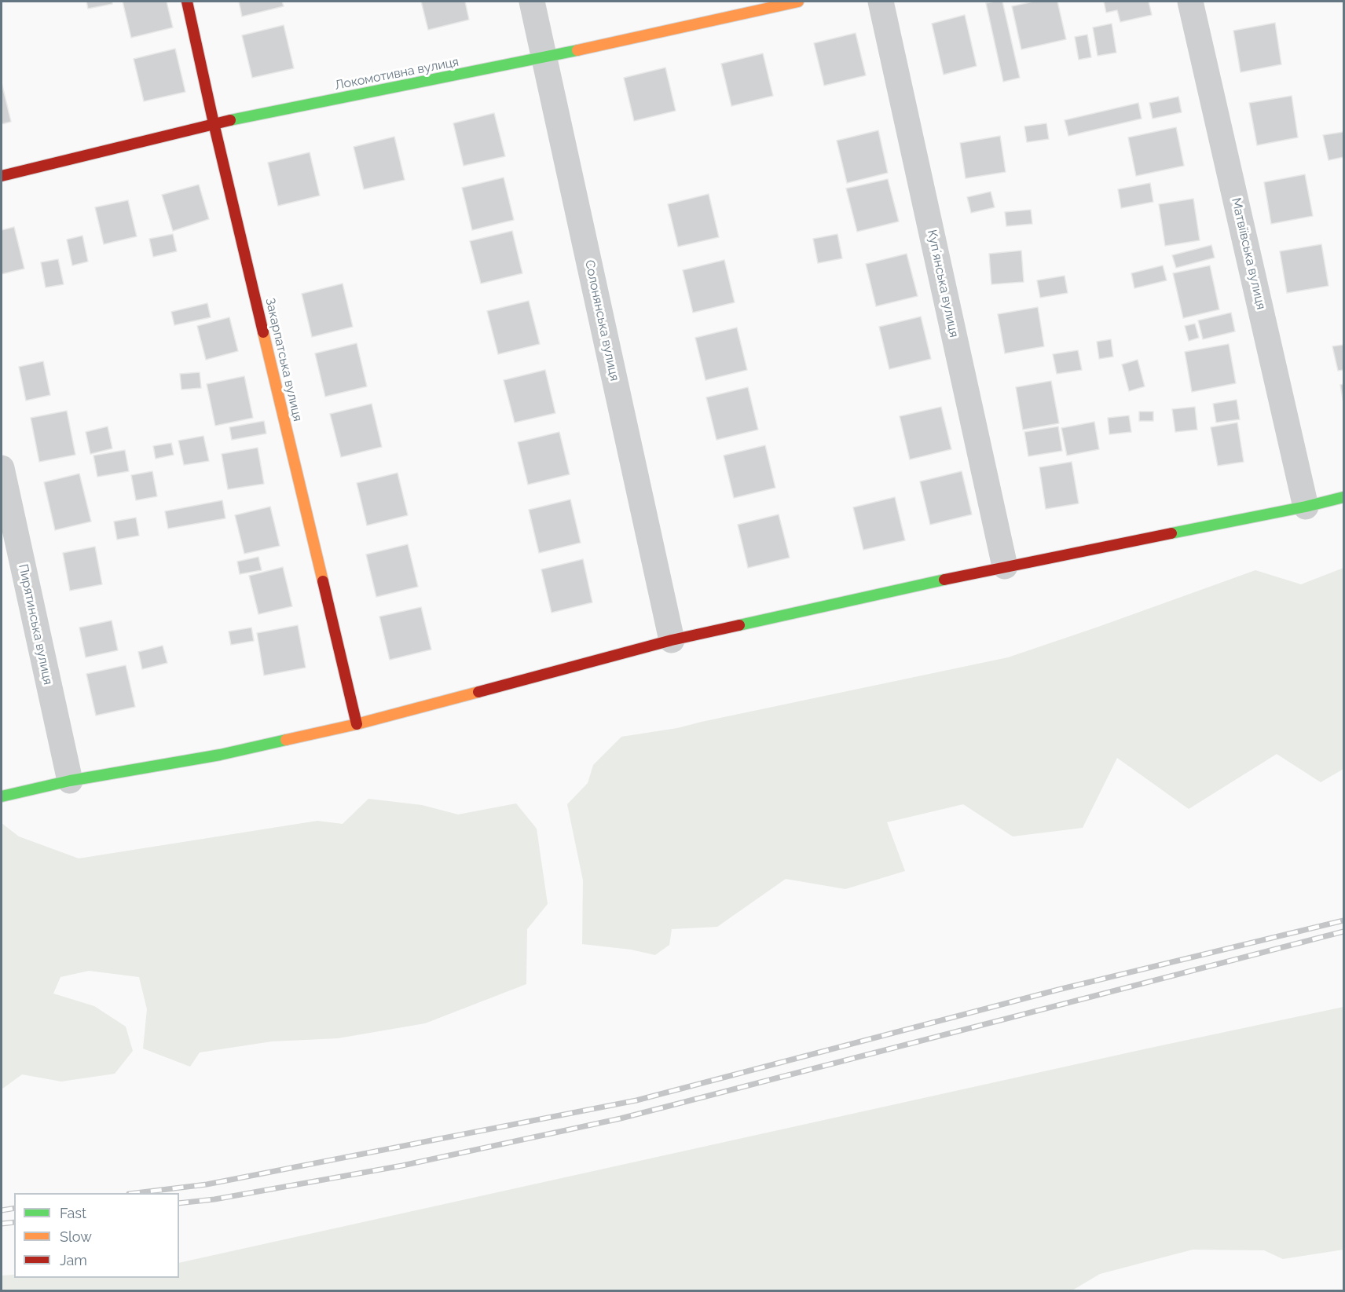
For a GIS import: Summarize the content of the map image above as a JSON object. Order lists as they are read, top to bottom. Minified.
{"streets":{"street":["Локомотивна вулиця","Матвіївська вулиця","Купʼянська вулиця","Солонянська вулиця","Закарпатська вулиця","Пирятинська вулиця"]},"crossings":[["Локомотивна вулиця","Солонянська вулиця"],["Локомотивна вулиця","Закарпатська вулиця"]],"legend":["Fast","Slow","Jam"]}
